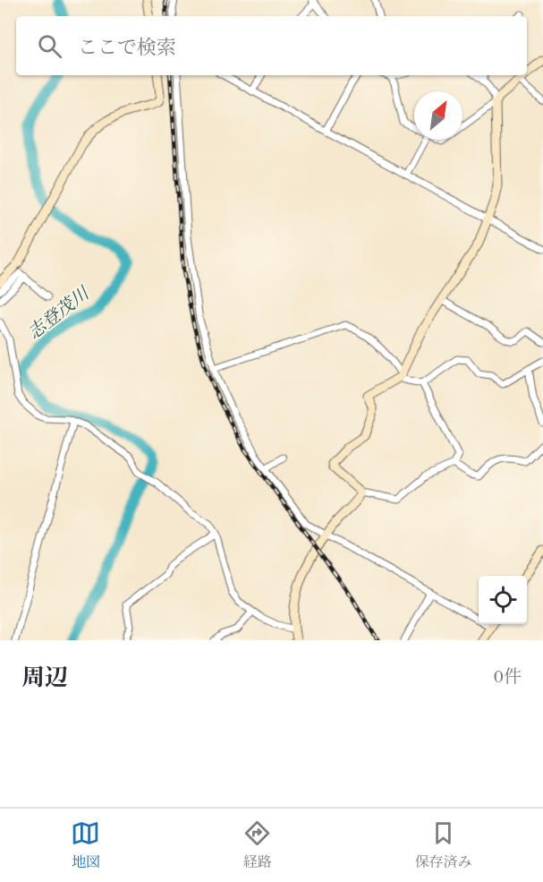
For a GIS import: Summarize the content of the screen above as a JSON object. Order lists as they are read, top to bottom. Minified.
{"water":["志登茂川"],"north":"top right","page":{"search":"ここで検索","heading":["周辺","0件"],"nav":["地図","経路","保存済み"]}}
